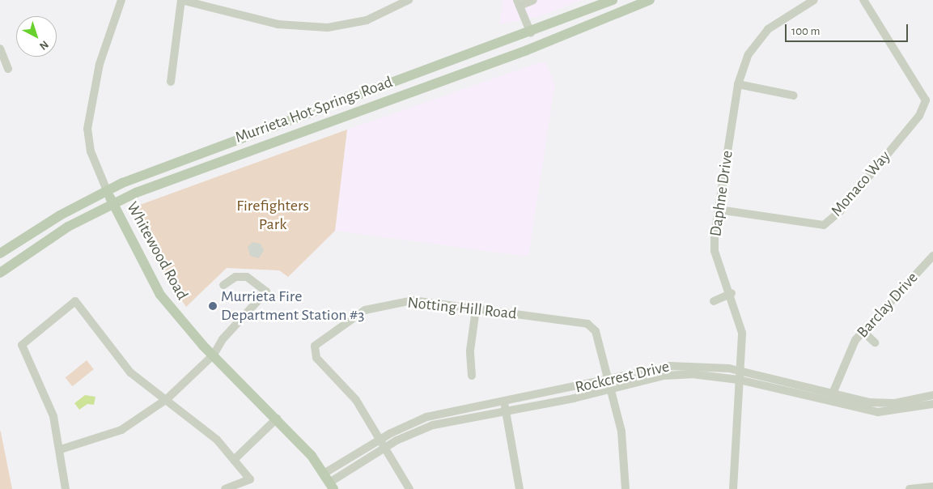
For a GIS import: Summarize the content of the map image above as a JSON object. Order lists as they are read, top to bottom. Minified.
{"streets":{"main road":["Murrieta Hot Springs Road","Whitewood Road"],"street":["Monaco Way","Daphne Drive","Barclay Drive","Notting Hill Road","Rockcrest Drive"]},"crossings":[["Murrieta Hot Springs Road","Whitewood Road"],["Monaco Way","Daphne Drive"],["Daphne Drive","Rockcrest Drive"],["Whitewood Road","Rockcrest Drive"],["Barclay Drive","Rockcrest Drive"],["Notting Hill Road","Rockcrest Drive"]],"parks":["Firefighters Park"],"places":["Murrieta Fire Department Station #3"],"scale_bar":"100 m","north":"bottom right"}
